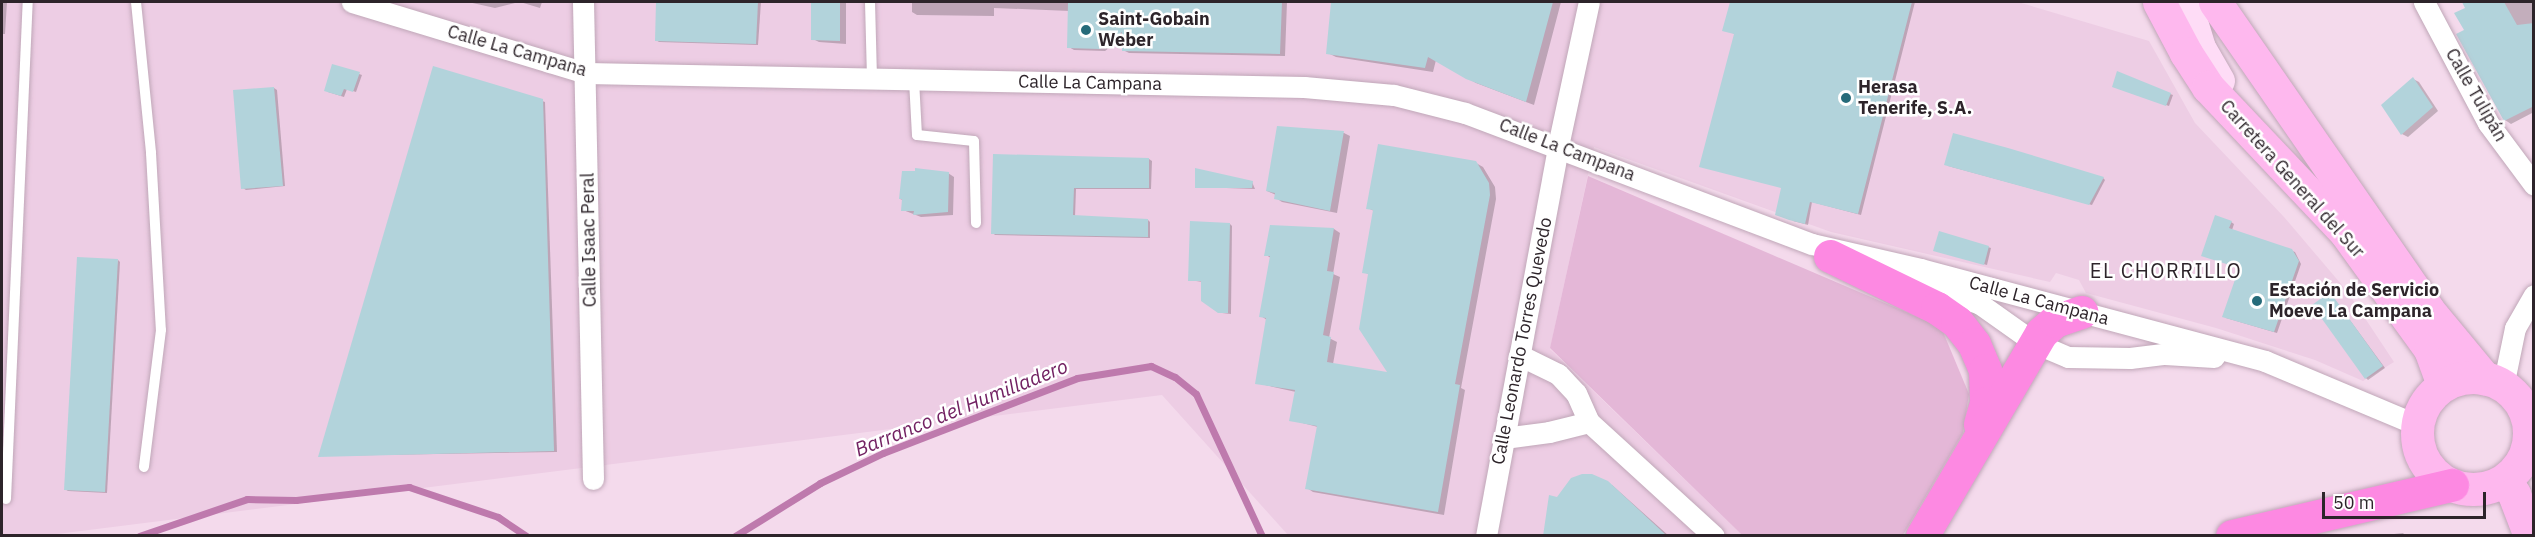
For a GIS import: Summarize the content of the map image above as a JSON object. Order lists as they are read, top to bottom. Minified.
{"streets":{"main road":["Carretera General del Sur"],"street":["Calle La Campana","Calle Tulipán","Calle Isaac Peral","Calle Leonardo Torres Quevedo"]},"crossings":[["Calle La Campana","Carretera General del Sur"],["Calle La Campana","Calle Isaac Peral"],["Calle La Campana","Calle Leonardo Torres Quevedo"]],"districts":["EL CHORRILLO"],"water":["Barranco del Humilladero"],"places":["Saint-Gobain Weber","Herasa Tenerife, S.A.","Estación de Servicio Moeve La Campana"],"scale_bar":"50 m"}
